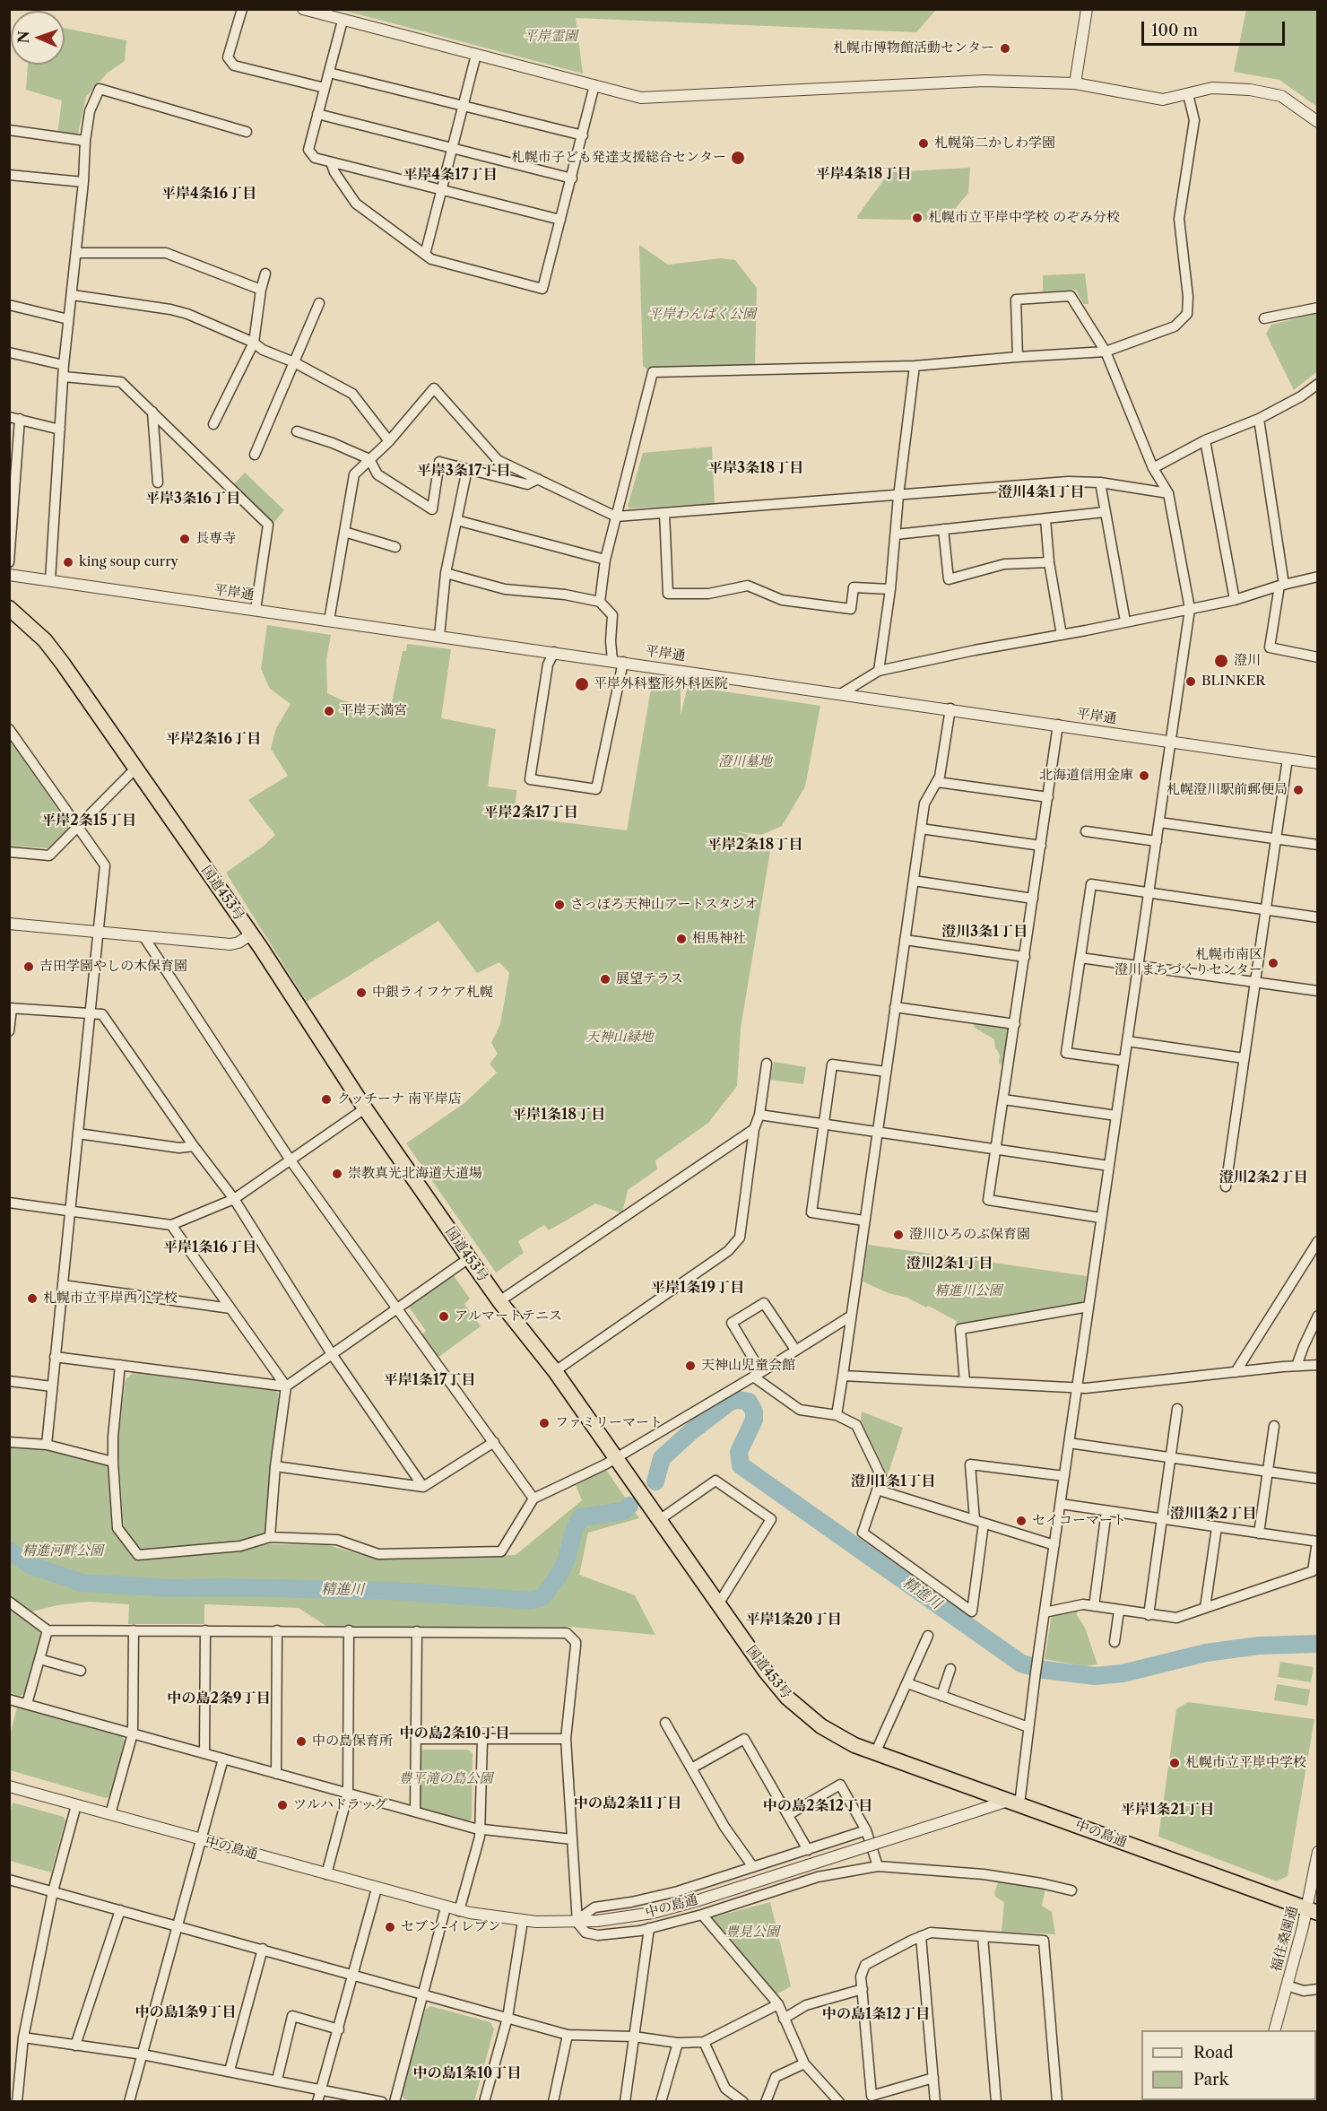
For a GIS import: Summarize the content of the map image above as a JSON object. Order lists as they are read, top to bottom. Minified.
{"streets":{"highway":["国道453号","中の島通"],"street":["平岸通","福住桑園通"]},"crossings":[["国道453号","中の島通"],["中の島通","福住桑園通"]],"districts":["平岸4条18丁目","平岸4条17丁目","平岸4条16丁目","平岸3条18丁目","平岸3条17丁目","澄川4条1丁目","平岸3条16丁目","平岸2条16丁目","平岸2条17丁目","平岸2条15丁目","平岸2条18丁目","澄川3条1丁目","平岸1条18丁目","澄川2条2丁目","平岸1条16丁目","澄川2条1丁目","平岸1条19丁目","平岸1条17丁目","澄川1条1丁目","澄川1条2丁目","平岸1条20丁目","中の島2条9丁目","中の島2条10丁目","中の島2条11丁目","中の島2条12丁目","平岸1条21丁目","中の島1条9丁目","中の島1条12丁目","中の島1条10丁目"],"water":["精進川"],"parks":["平岸霊園","平岸わんぱく公園","澄川墓地","天神山緑地","精進川公園","精進河畔公園","豊平滝の島公園","豊見公園"],"places":["札幌市博物館活動センター","札幌第二かしわ学園","札幌市子ども発達支援総合センター","札幌市立平岸中学校 のぞみ分校","長専寺","king soup curry","澄川","BLINKER","平岸外科整形外科医院","平岸天満宮","北海道信用金庫","札幌澄川駅前郵便局","さっぽろ天神山アートスタジオ","相馬神社","札幌市南区 澄川まちづくりセンター","吉田学園やしの木保育園","展望テラス","中銀ライフケア札幌","クッチーナ 南平岸店","崇教真光北海道大道場","澄川ひろのぶ保育園","札幌市立平岸西小学校","アルマートテニス","天神山児童会館","ファミリーマート","セイコーマート","中の島保育所","札幌市立平岸中学校","ツルハドラッグ","セブン-イレブン"],"legend":["Road","Park"],"scale_bar":"100 m","north":"left"}
